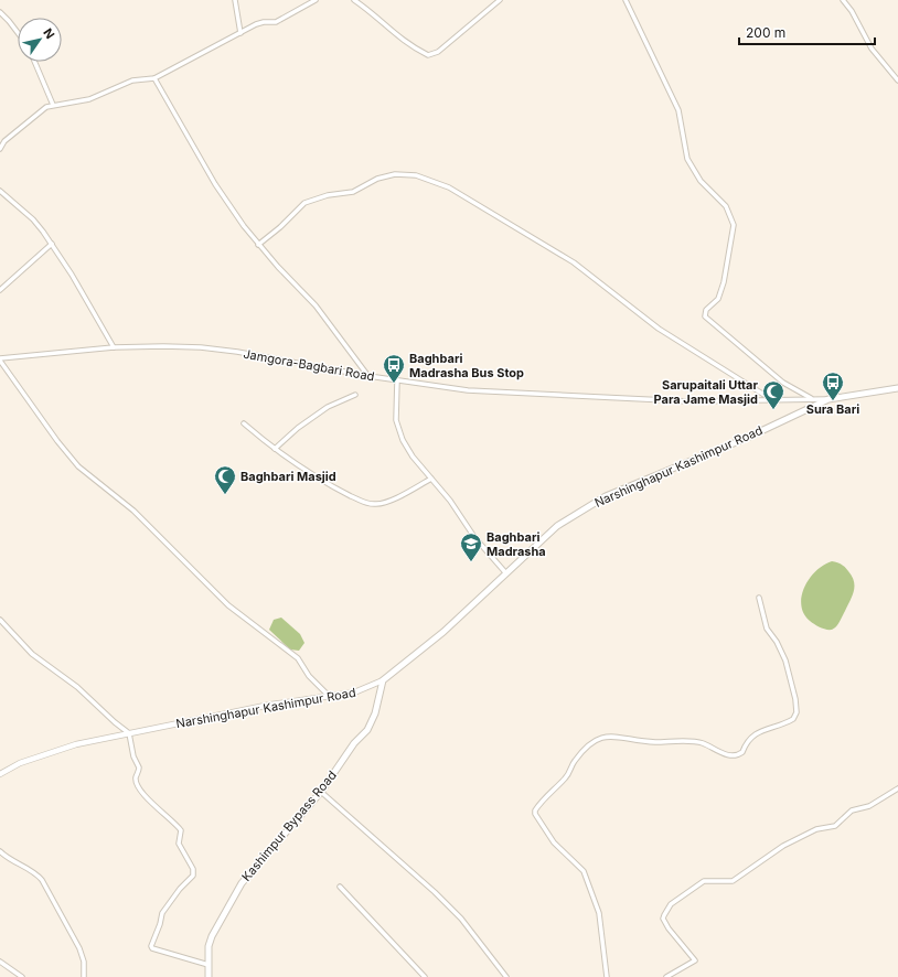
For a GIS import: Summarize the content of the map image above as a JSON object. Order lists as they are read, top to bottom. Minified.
{"streets":{"main road":["Narshinghapur Kashimpur Road","Kashimpur Bypass Road"],"street":["Jamgora-Bagbari Road"]},"crossings":[["Jamgora-Bagbari Road","Narshinghapur Kashimpur Road"],["Narshinghapur Kashimpur Road","Kashimpur Bypass Road"]],"places":{"bus stop":["Baghbari Madrasha Bus Stop","Sura Bari"],"mosque":["Sarupaitali Uttar Para Jame Masjid","Baghbari Masjid"],"school or university":["Baghbari Madrasha"]},"scale_bar":"200 m","north":"top right"}
